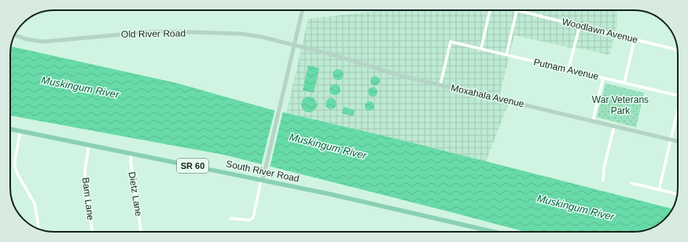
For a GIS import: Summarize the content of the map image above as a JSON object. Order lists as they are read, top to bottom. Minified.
{"streets":{"main road":["Old River Road","Moxahala Avenue","SR 60","South River Road"],"street":["Woodlawn Avenue","Putnam Avenue","Dietz Lane","Bam Lane"]},"crossings":[["Old River Road","Moxahala Avenue"],["Putnam Avenue","Moxahala Avenue"],["South River Road","Dietz Lane"],["South River Road","Bam Lane"]],"water":["Muskingum River"],"parks":["War Veterans Park"]}
